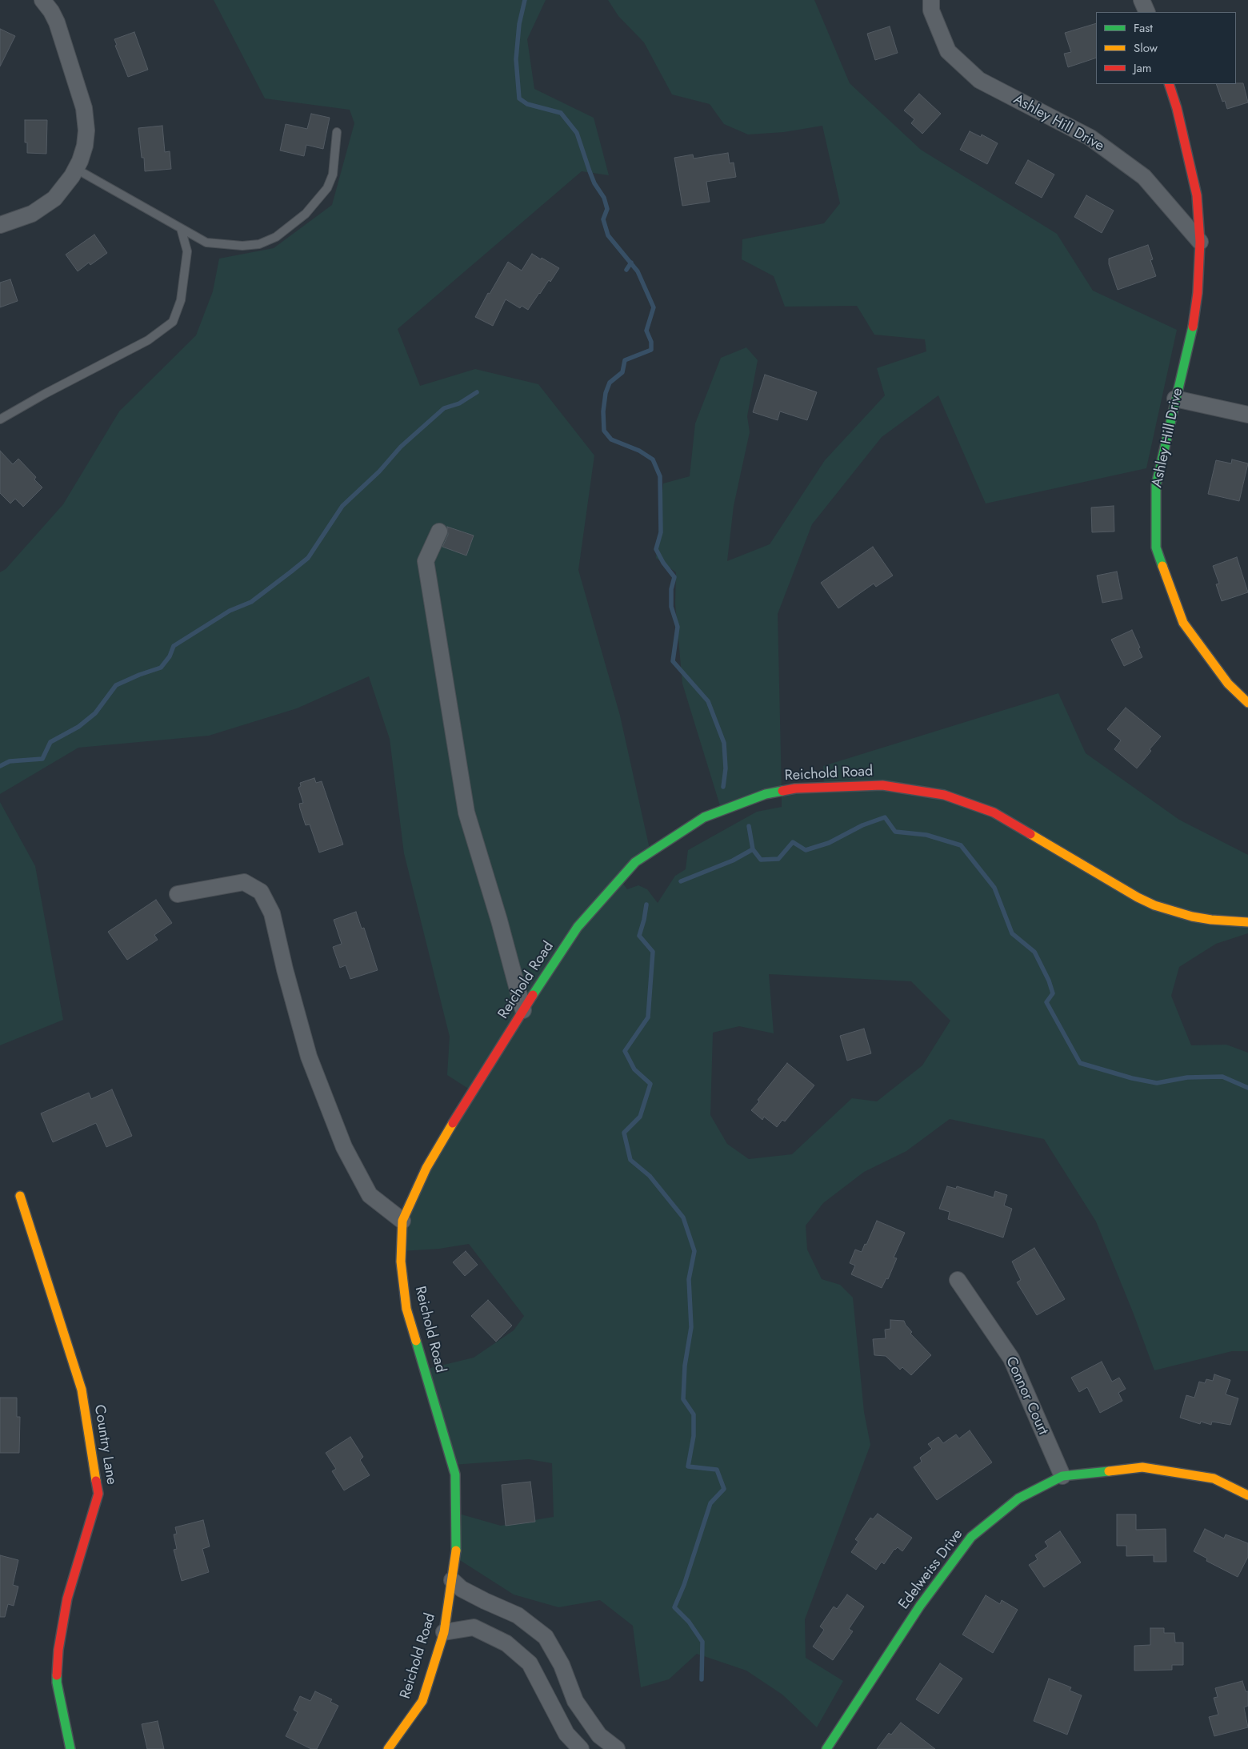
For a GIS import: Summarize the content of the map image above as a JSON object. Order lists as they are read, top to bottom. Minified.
{"streets":{"street":["Ashley Hill Drive","Reichold Road","Connor Court","Country Lane","Edelweiss Drive"]},"crossings":[["Connor Court","Edelweiss Drive"]],"legend":["Fast","Slow","Jam"]}
